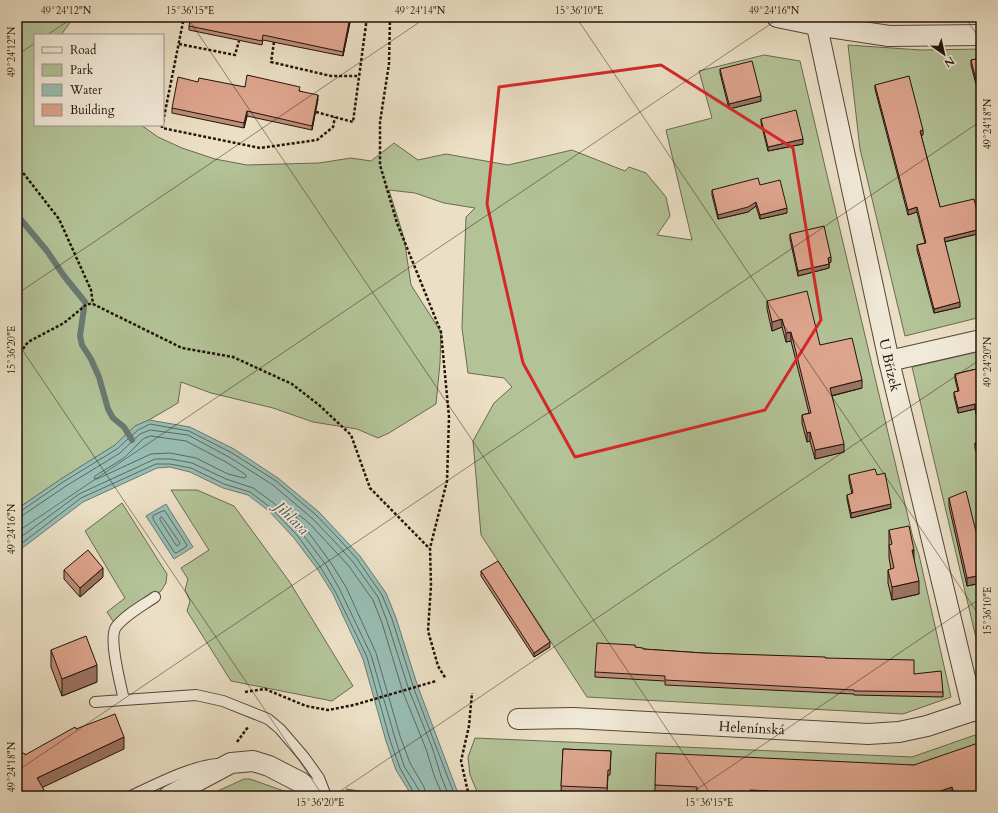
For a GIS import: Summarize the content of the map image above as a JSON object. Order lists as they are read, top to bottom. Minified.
{"streets":{"street":["U Břízek","Helenínská"]},"crossings":[["U Břízek","Helenínská"]],"water":["Jihlava"],"legend":["Road","Park","Water","Building"],"north":"bottom right","coordinates":["49°24'12\"N","15°36'15\"E","49°24'14\"N","15°36'10\"E","49°24'16\"N","49°24'18\"N","15°36'20\"E","49°24'20\"N"]}
